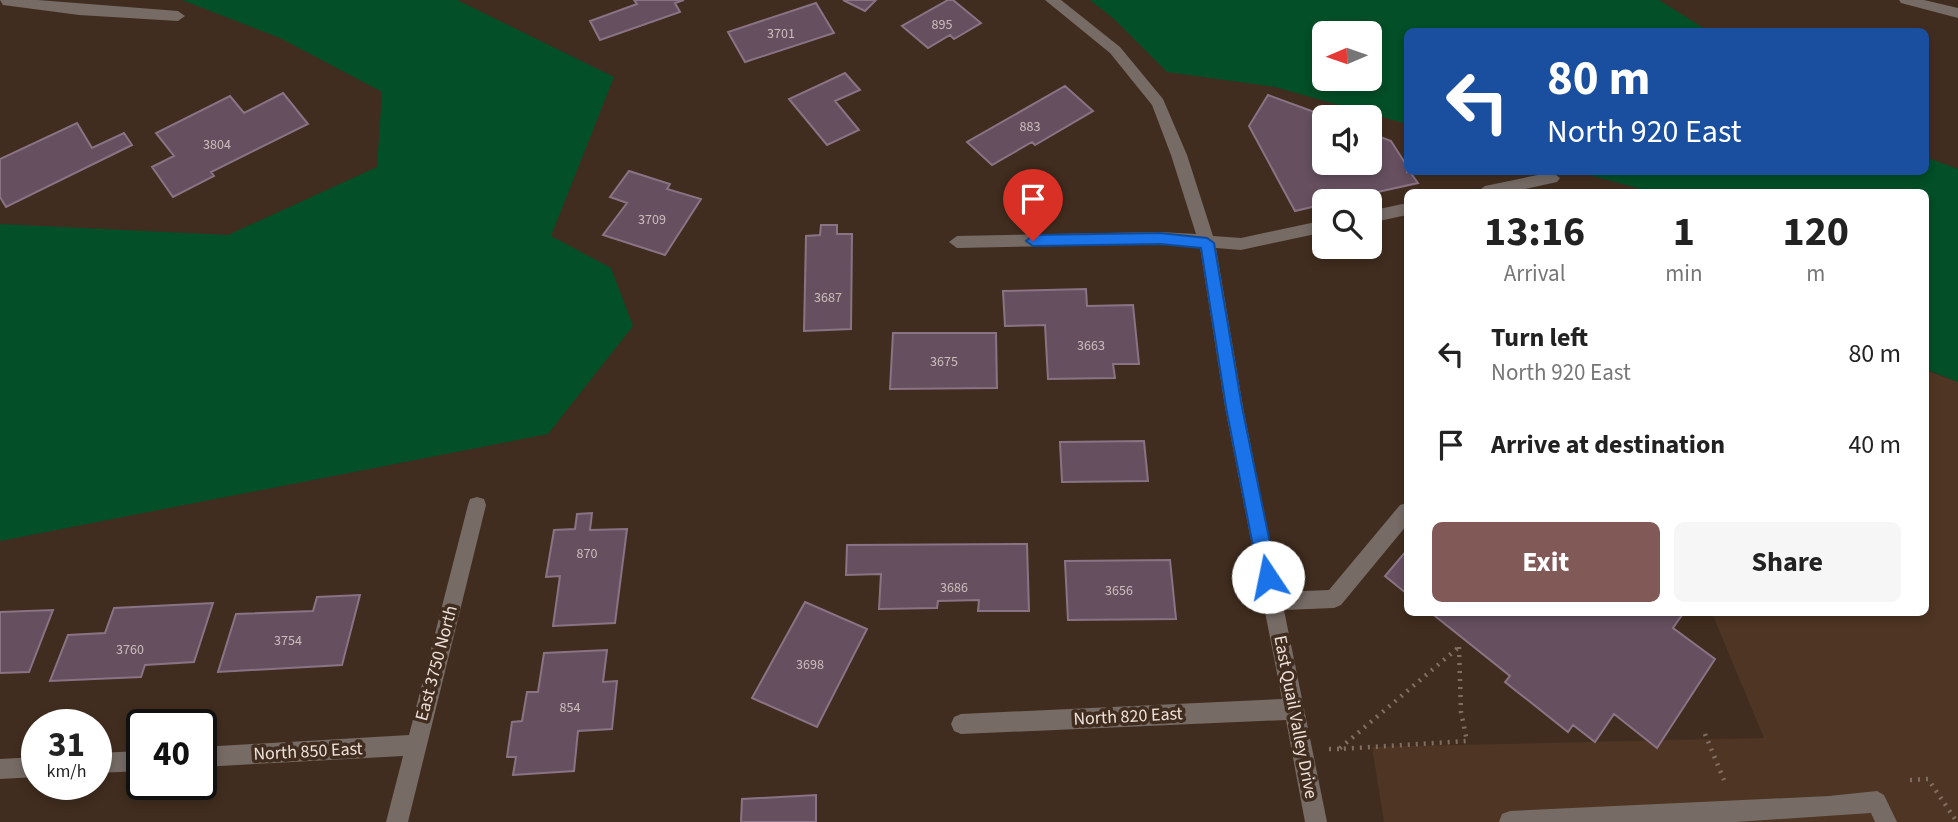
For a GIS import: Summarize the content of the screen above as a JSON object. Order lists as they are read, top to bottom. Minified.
{"streets":{"street":["East 3750 North","North 820 East","East Quail Valley Drive","North 850 East"]},"crossings":[["East 3750 North","North 850 East"],["North 820 East","East Quail Valley Drive"]],"house_numbers":["895","3701","883","3804","3709","3687","3663","3675","870","3686","3656","3754","3760","3698","854"],"north":"left","page":{"turn":["80 m","North 920 East"],"eta":["13:16","Arrival","1","min","120","m"],"list":[{"name":"Turn left","note":"North 920 East","value":"80 m"},{"name":"Arrive at destination","value":"40 m"}],"buttons":["Exit","Share"],"speed":"31 km/h","limit":"40"}}
